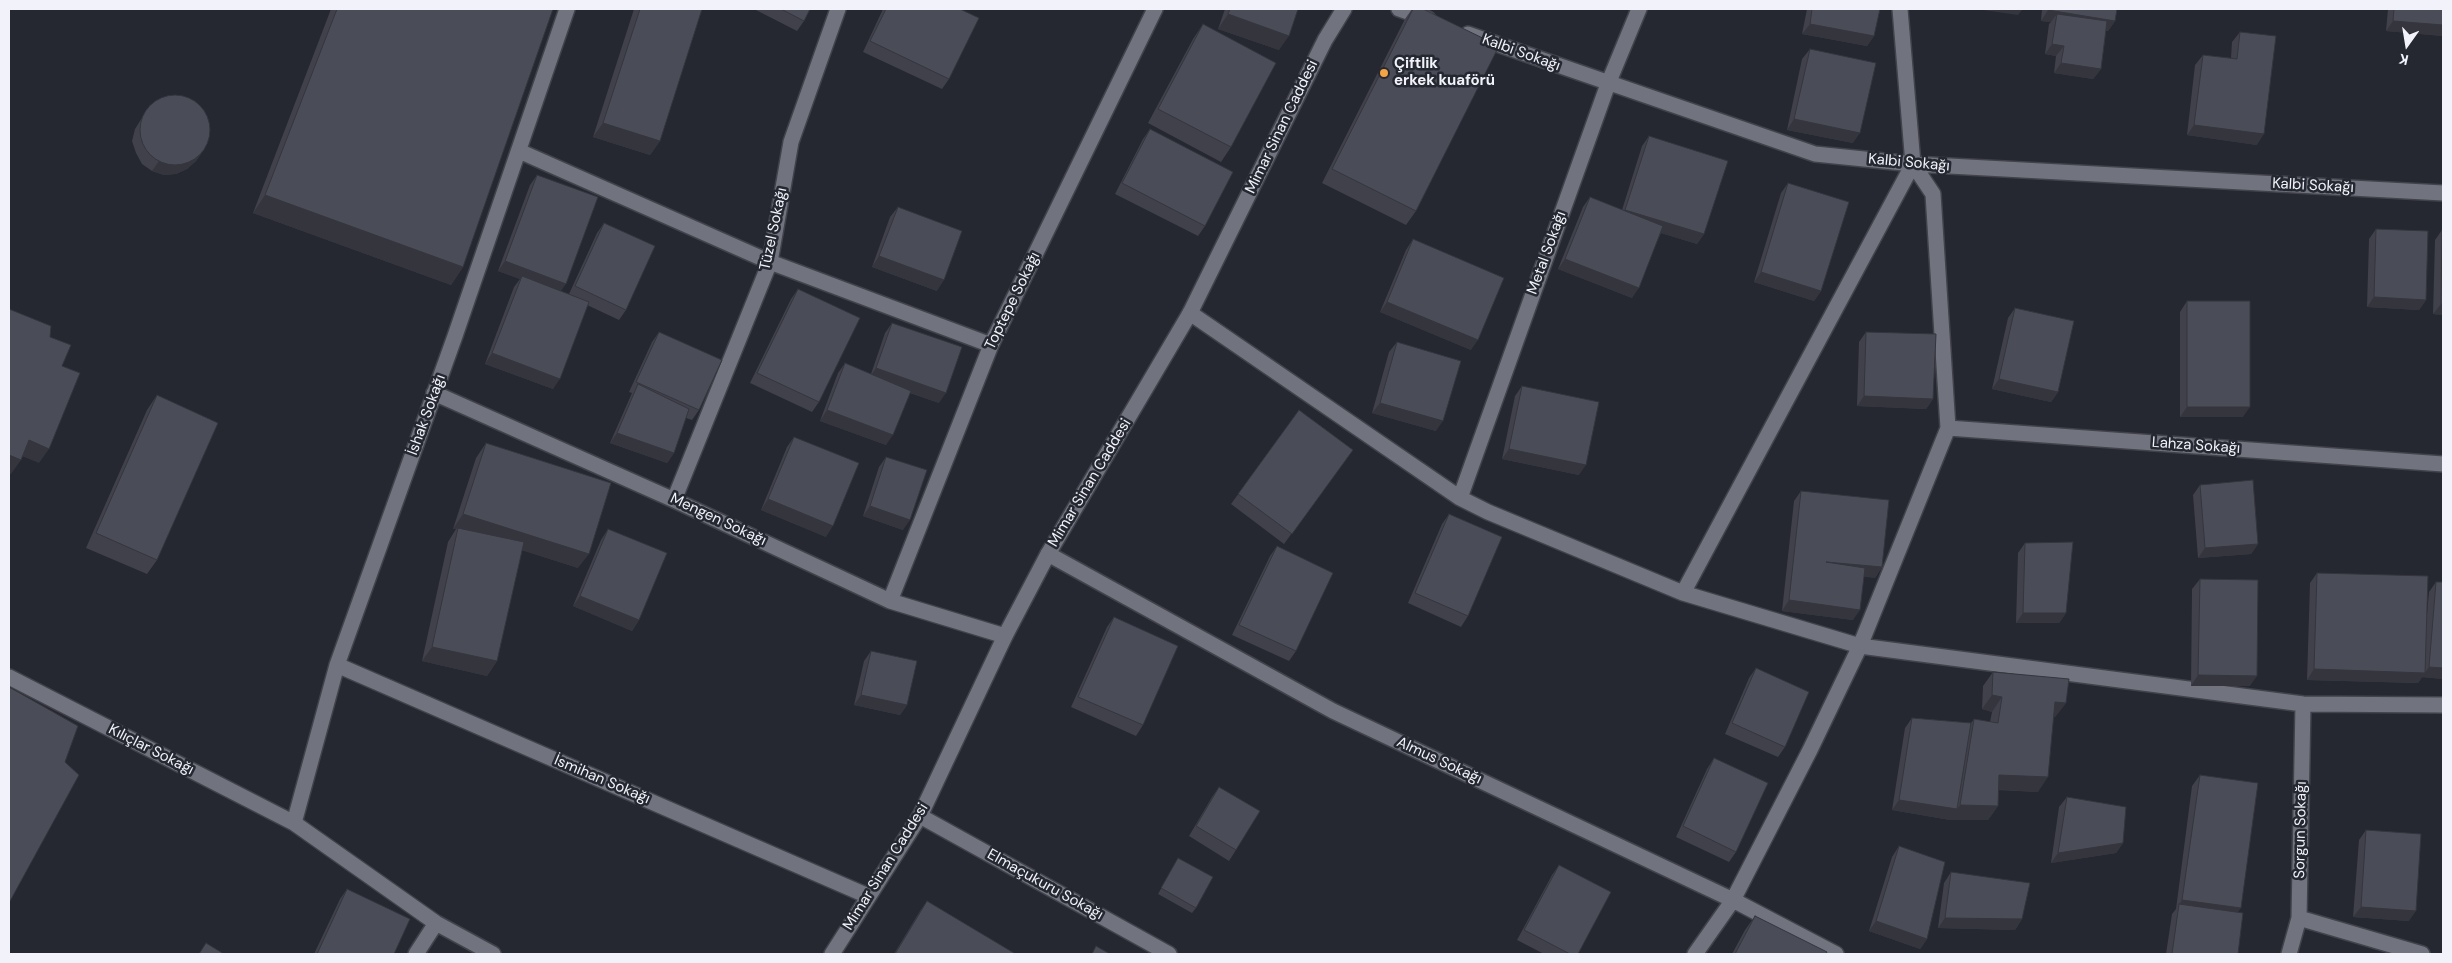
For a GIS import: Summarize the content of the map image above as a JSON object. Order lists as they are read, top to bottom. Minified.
{"streets":{"street":["Kalbi Sokağı","Mimar Sinan Caddesi","Tüzel Sokağı","Metal Sokağı","Toptepe Sokağı","İshak Sokağı","Lahza Sokağı","Mengen Sokağı","Kılıçlar Sokağı","Almus Sokağı","İsmihan Sokağı","Sorgun Sokağı","Elmaçukuru Sokağı"]},"crossings":[["Kalbi Sokağı","Metal Sokağı"],["Mimar Sinan Caddesi","Mengen Sokağı"],["Mimar Sinan Caddesi","Almus Sokağı"],["Mimar Sinan Caddesi","İsmihan Sokağı"],["Mimar Sinan Caddesi","Elmaçukuru Sokağı"],["Tüzel Sokağı","Mengen Sokağı"],["Toptepe Sokağı","Mengen Sokağı"],["İshak Sokağı","Mengen Sokağı"],["İshak Sokağı","Kılıçlar Sokağı"],["İshak Sokağı","İsmihan Sokağı"]],"places":["Çiftlik erkek kuaförü"],"north":"bottom"}
